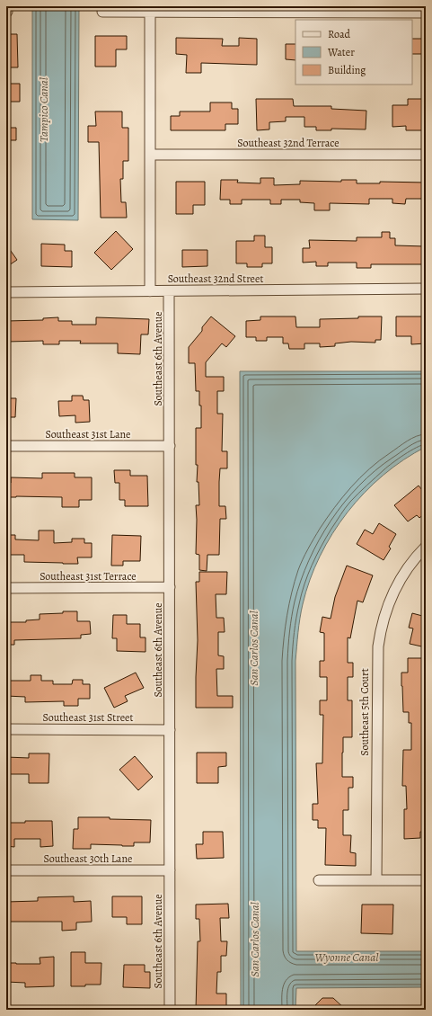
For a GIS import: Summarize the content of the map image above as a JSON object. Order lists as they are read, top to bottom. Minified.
{"streets":{"street":["Southeast 32nd Terrace","Southeast 32nd Street","Southeast 6th Avenue","Southeast 31st Lane","Southeast 31st Terrace","Southeast 5th Court","Southeast 31st Street","Southeast 30th Lane"]},"crossings":[["Southeast 32nd Street","Southeast 6th Avenue"],["Southeast 6th Avenue","Southeast 31st Lane"],["Southeast 6th Avenue","Southeast 31st Terrace"],["Southeast 6th Avenue","Southeast 31st Street"],["Southeast 6th Avenue","Southeast 30th Lane"]],"water":["Tampico Canal","San Carlos Canal","Wyonne Canal"],"legend":["Road","Water","Building"]}
